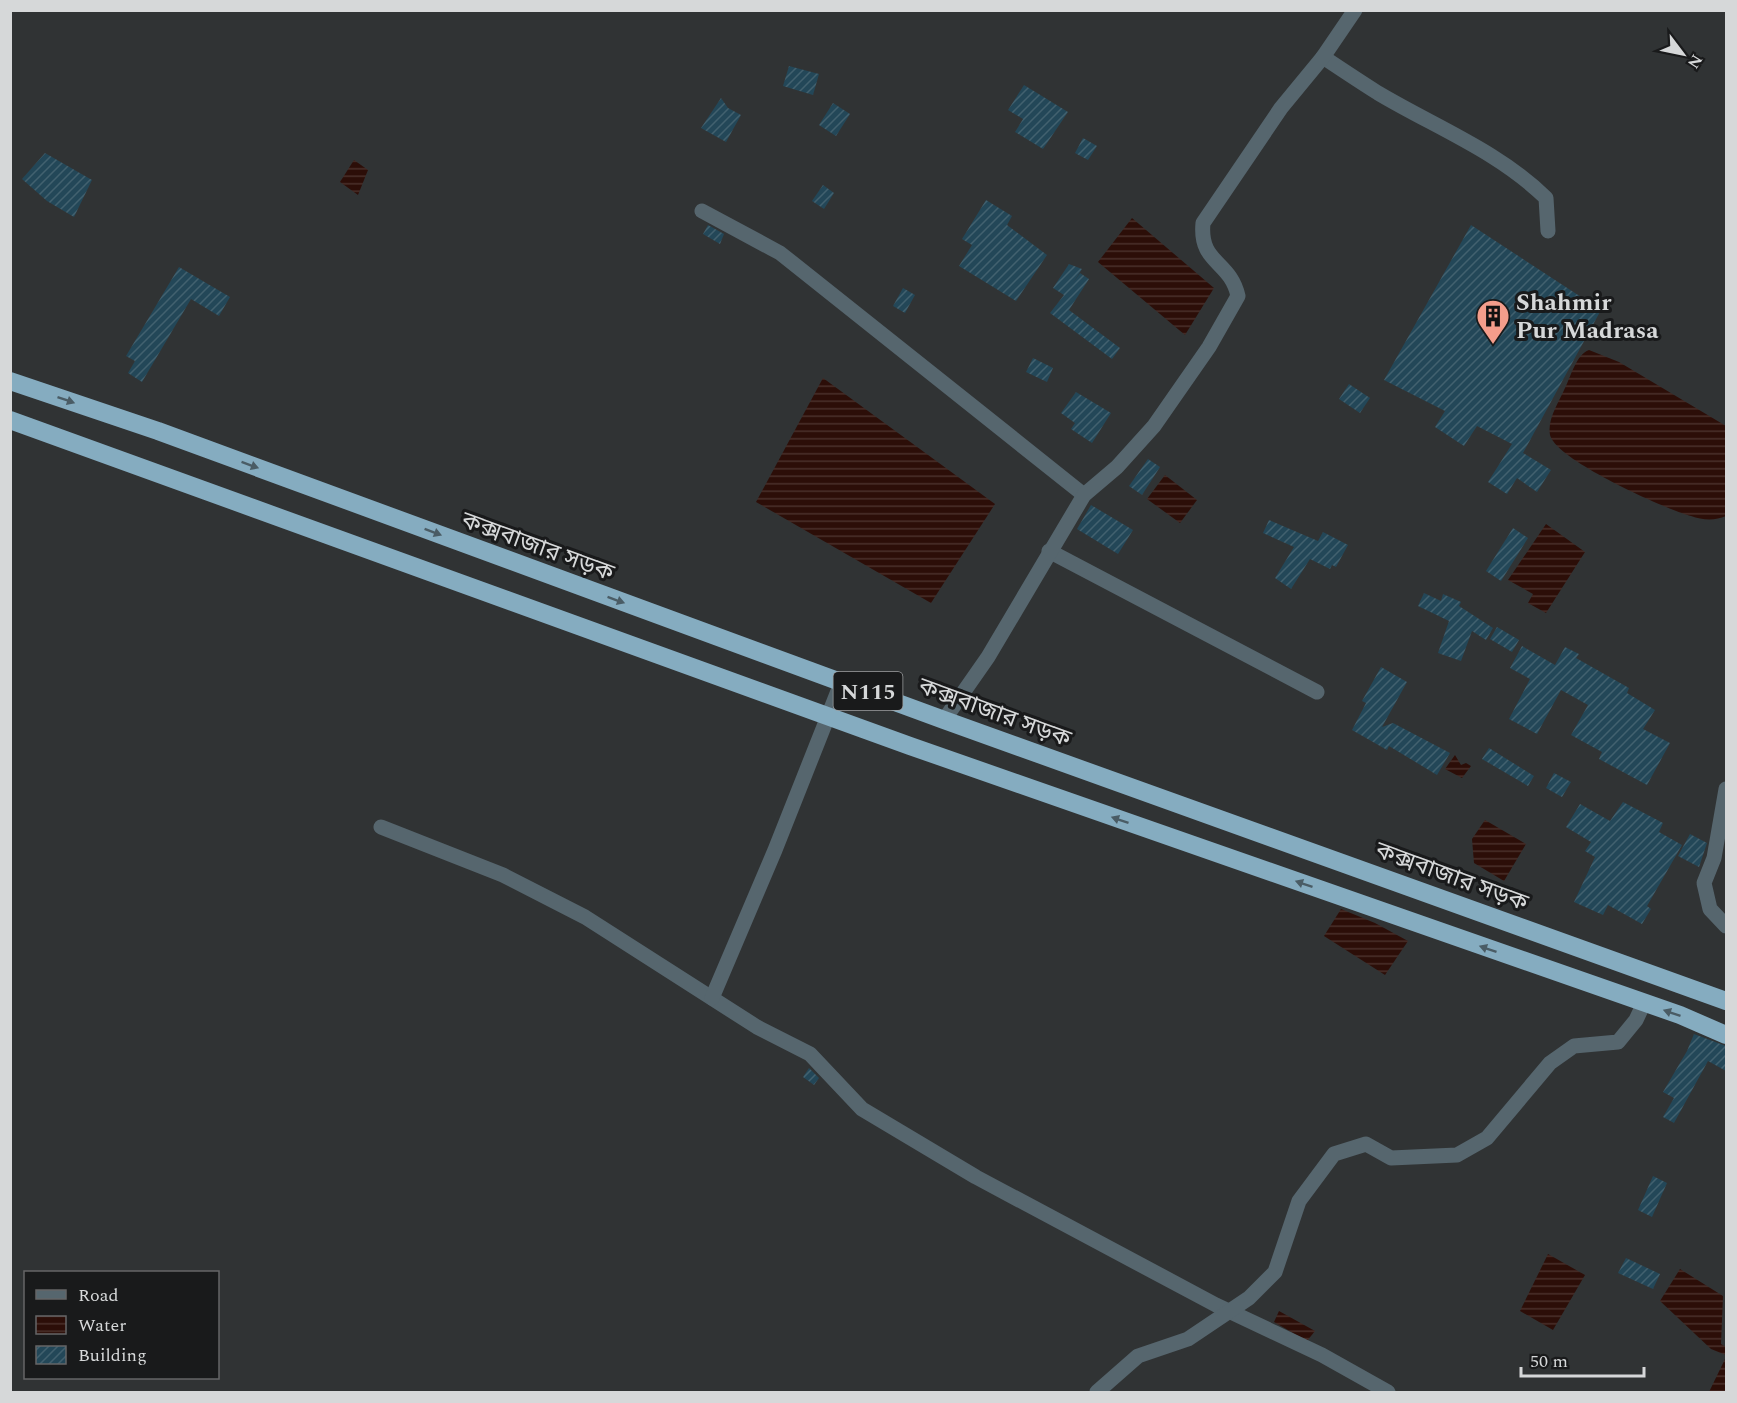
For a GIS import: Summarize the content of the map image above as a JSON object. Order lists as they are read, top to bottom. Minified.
{"streets":{"highway":["কক্সবাজার সড়ক","N115"]},"places":{"building":["Shahmir Pur Madrasa"]},"legend":["Road","Water","Building"],"scale_bar":"50 m","north":"bottom right"}
